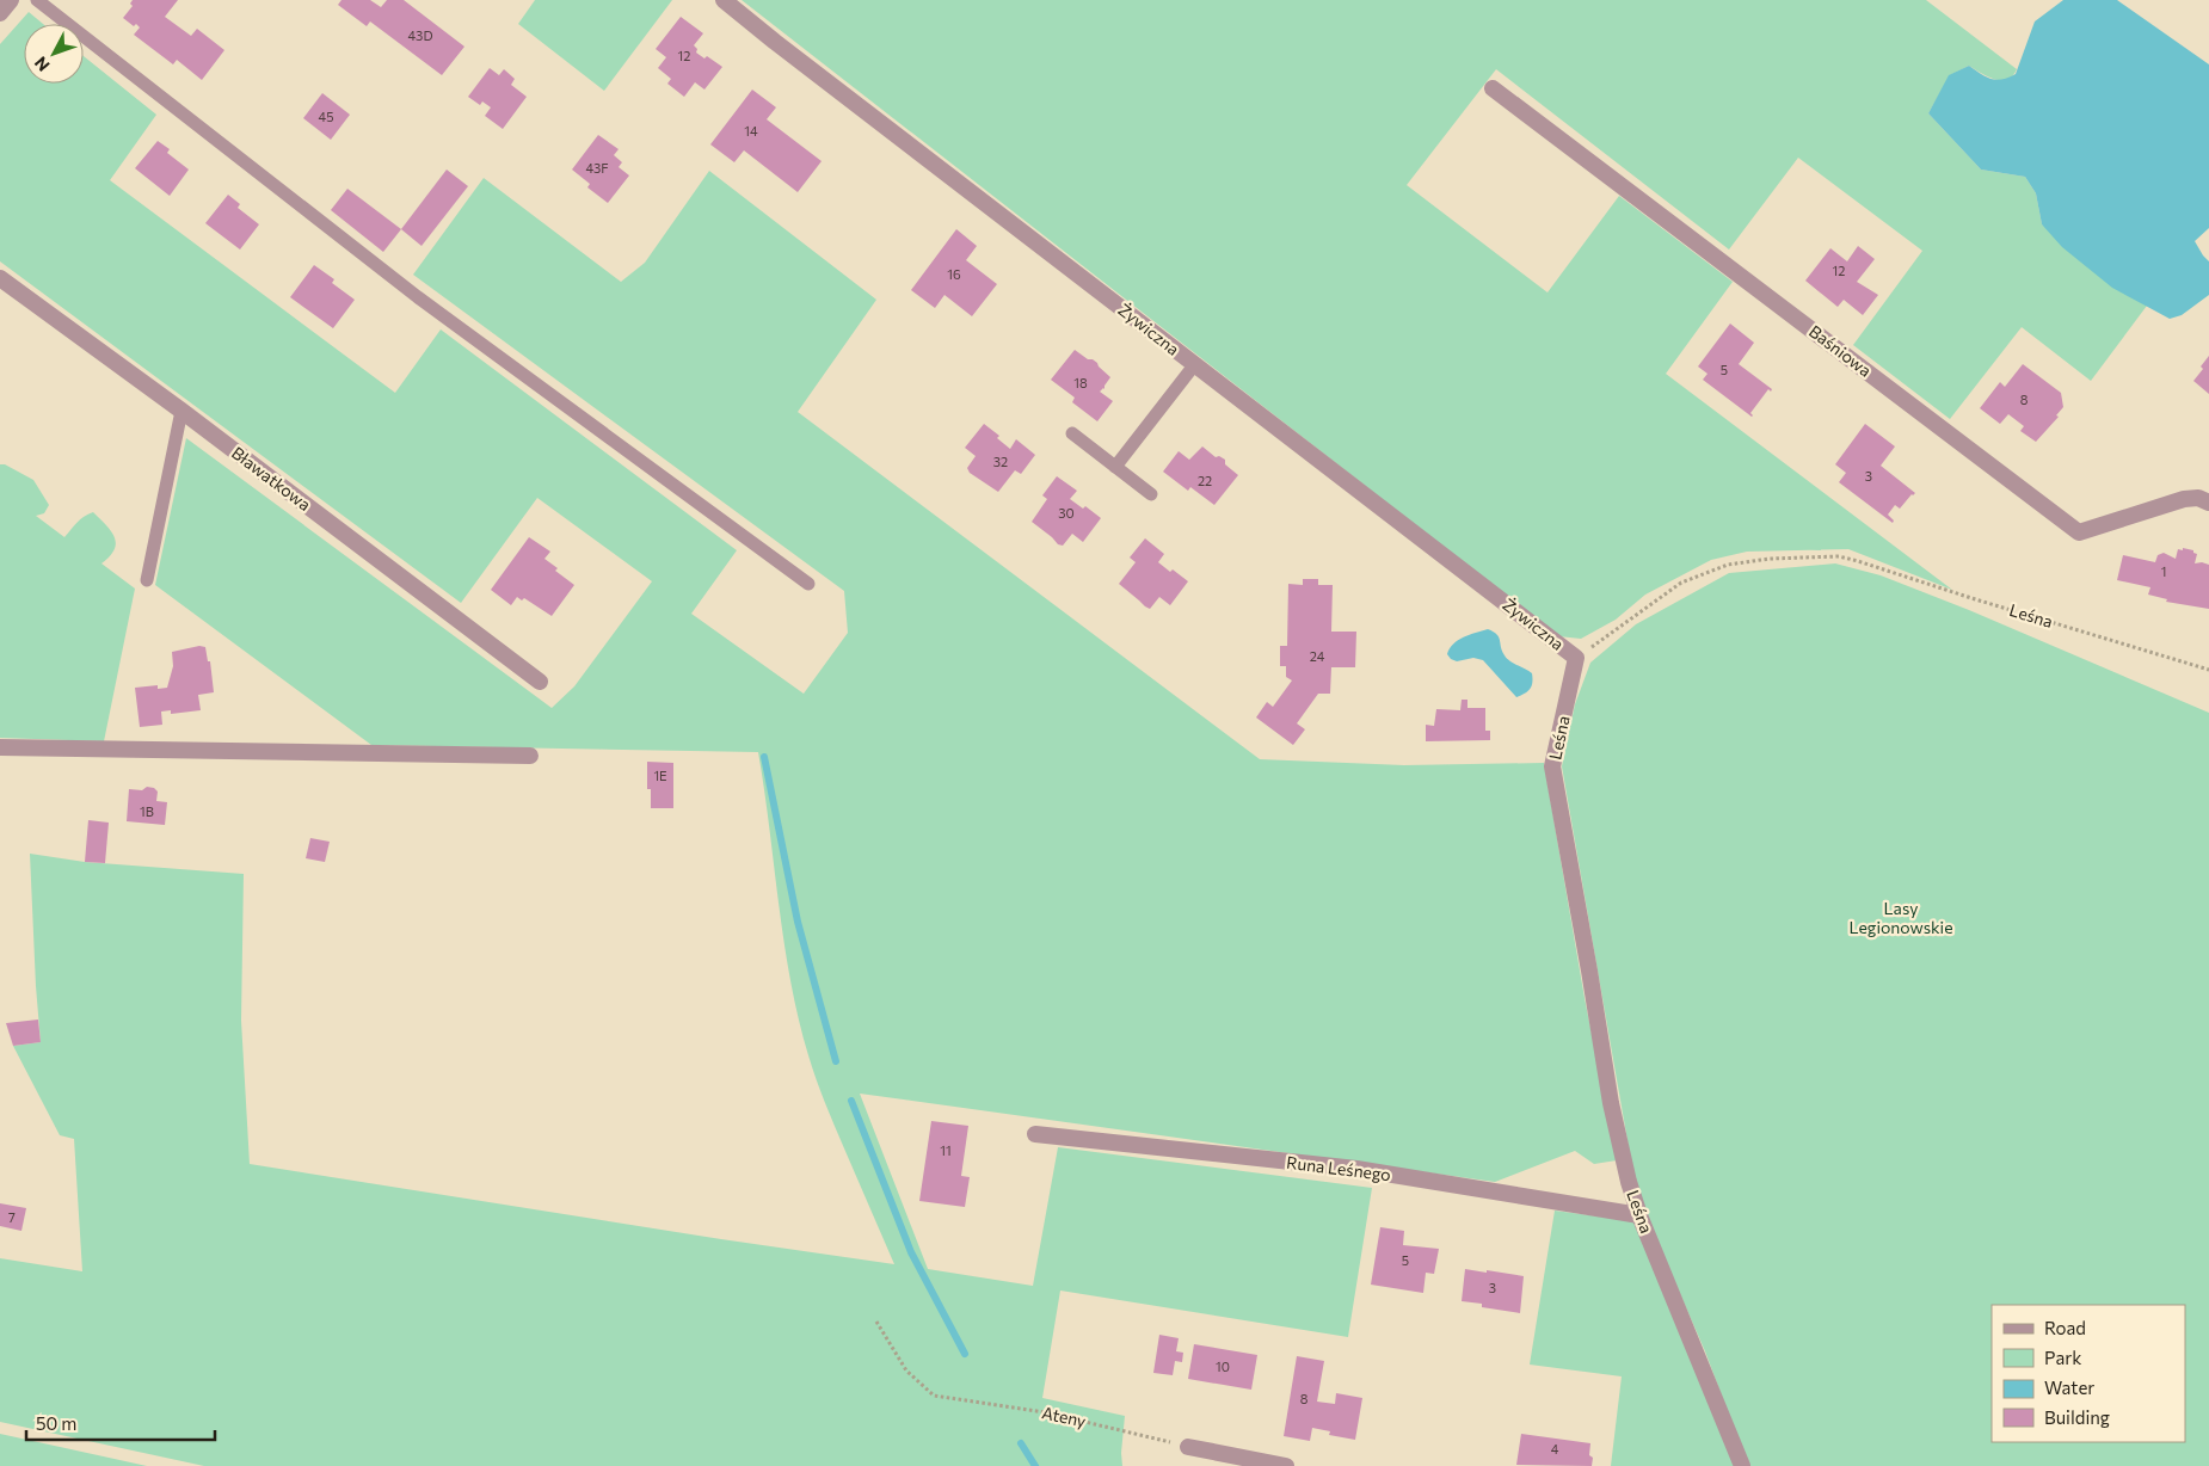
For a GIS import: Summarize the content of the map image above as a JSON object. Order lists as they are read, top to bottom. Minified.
{"streets":{"street":["Żywiczna","Baśniowa","Bławatkowa","Leśna","Runa Leśnego"],"path":["Ateny"]},"crossings":[["Żywiczna","Leśna"],["Leśna","Runa Leśnego"]],"parks":["Lasy Legionowskie"],"house_numbers":["43D","12","45","14","43F","12","16","5","18","8","32","3","22","30","1","24","1E","1B","11","7","5","3","10","8","4"],"legend":["Road","Park","Water","Building"],"scale_bar":"50 m","north":"bottom left"}
